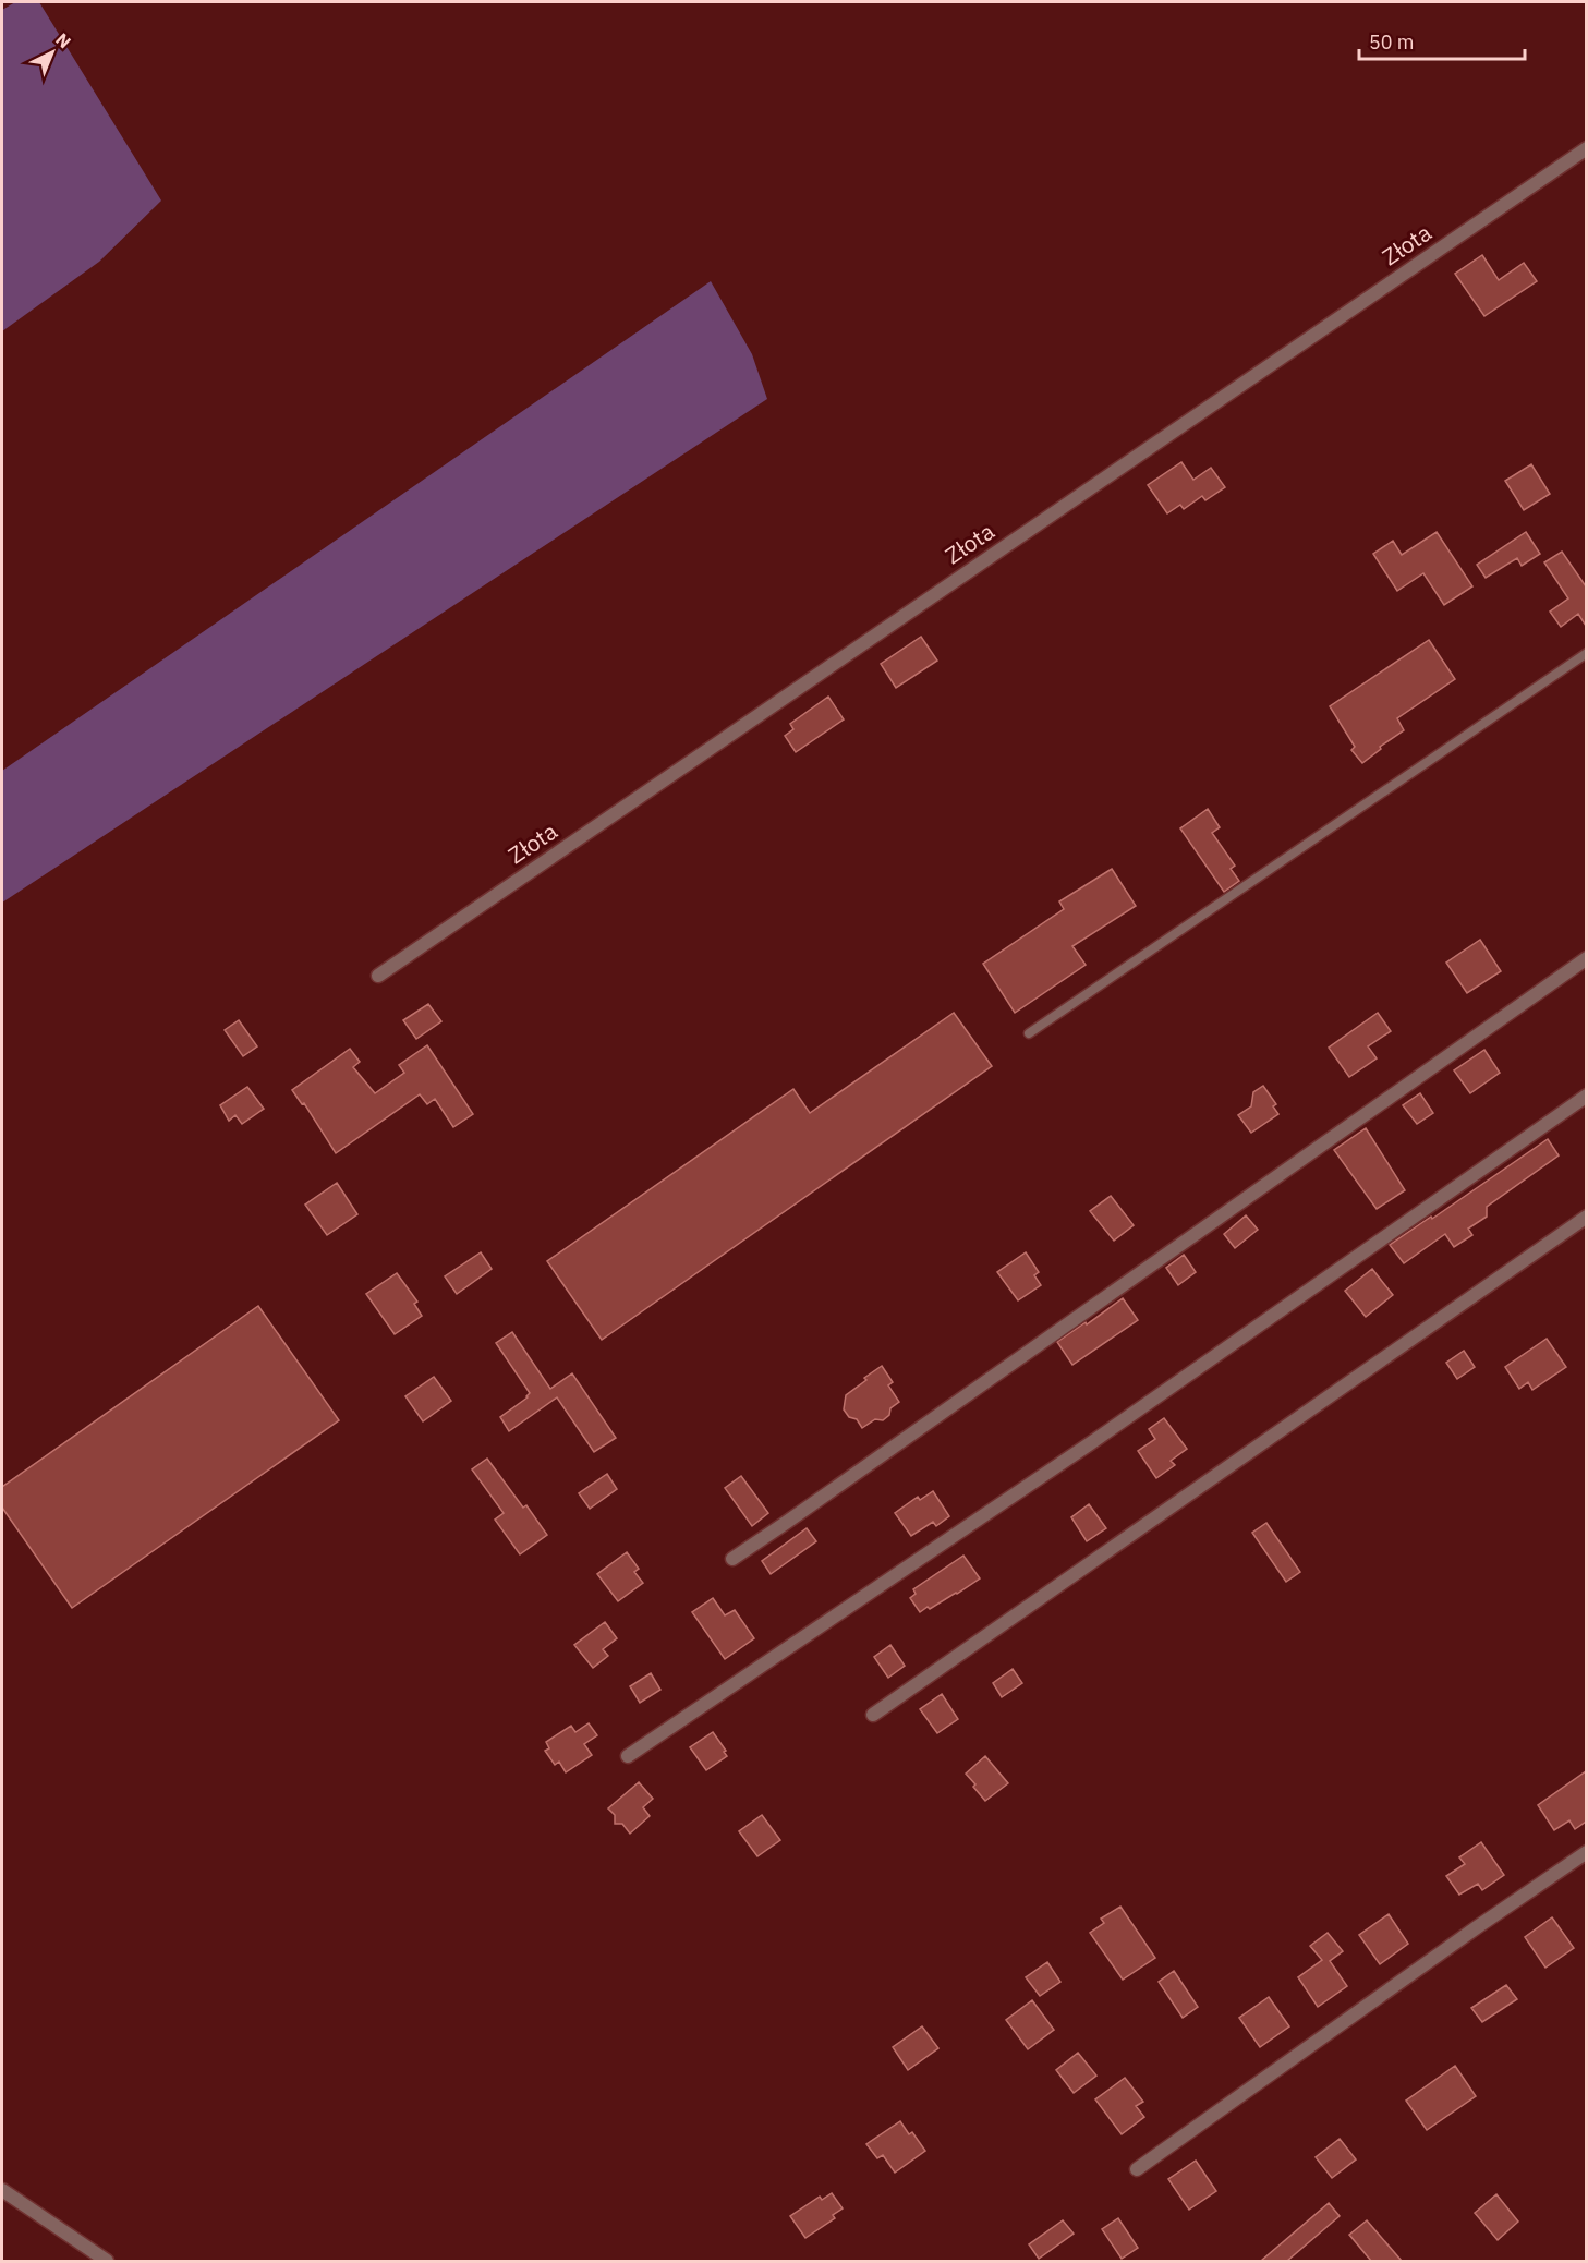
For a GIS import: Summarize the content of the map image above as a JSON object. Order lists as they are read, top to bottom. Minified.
{"streets":{"street":["Złota"]},"scale_bar":"50 m","north":"top right"}
